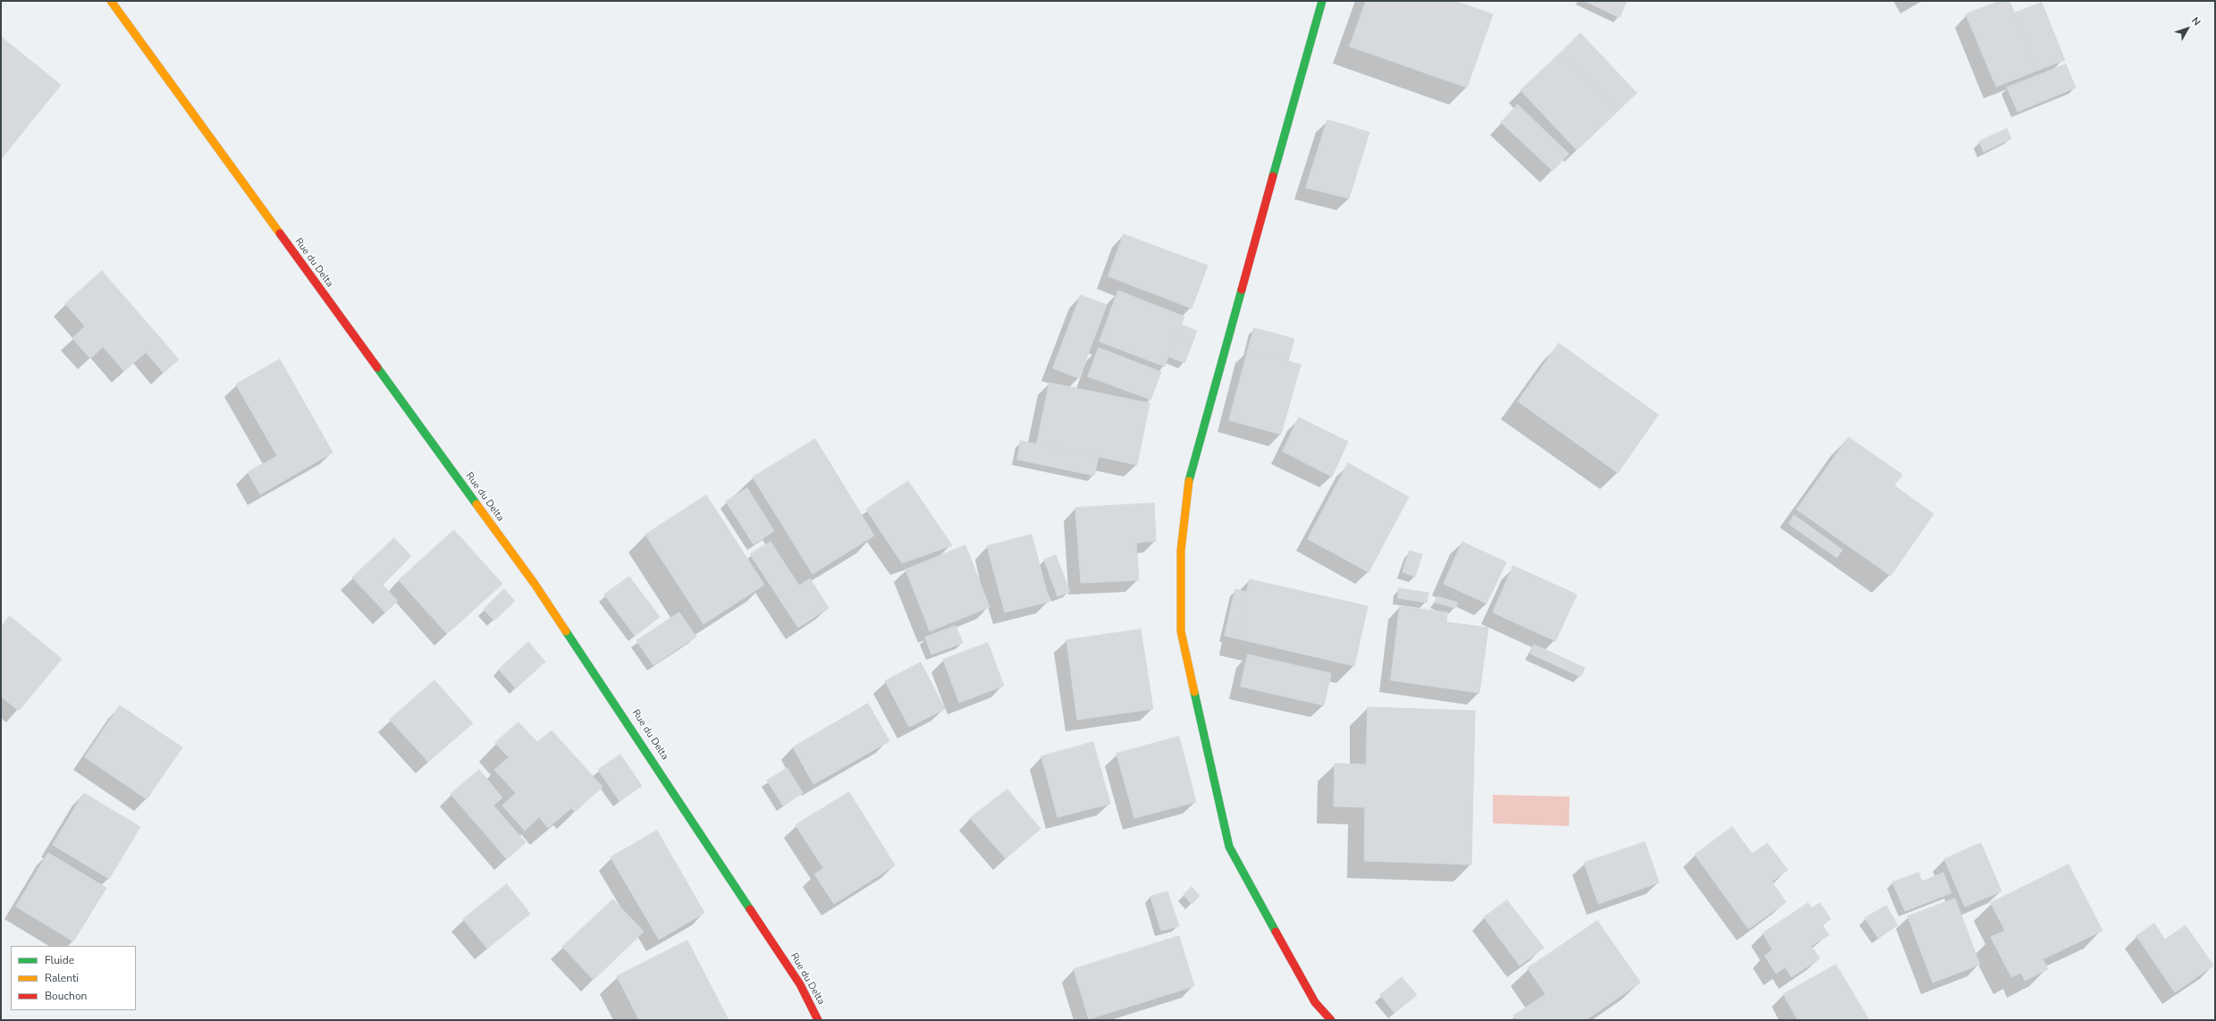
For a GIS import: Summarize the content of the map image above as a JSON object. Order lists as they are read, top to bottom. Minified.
{"streets":{"street":["Rue du Delta"]},"legend":["Fluide","Ralenti","Bouchon"],"north":"top right"}
